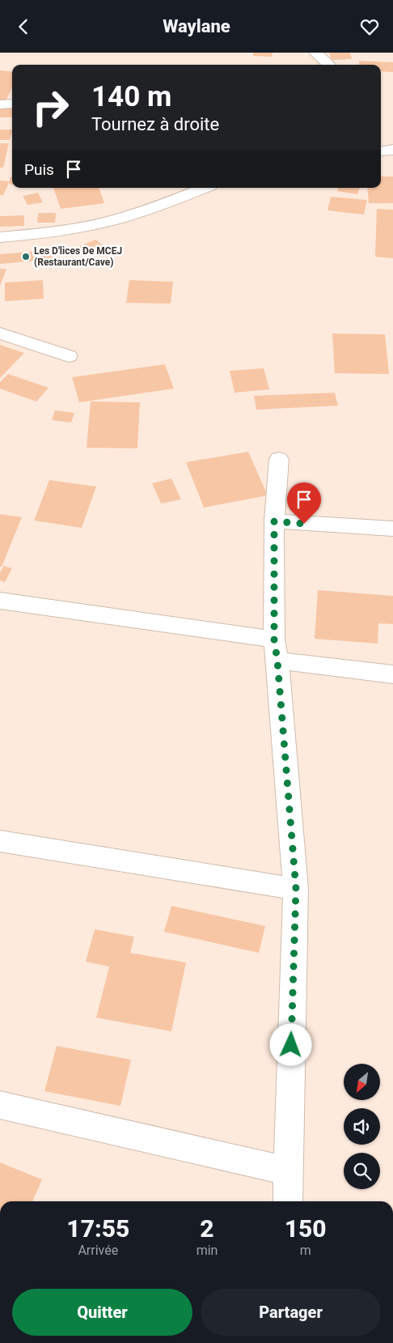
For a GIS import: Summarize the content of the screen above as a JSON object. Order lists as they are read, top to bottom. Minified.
{"places":["Les D'lices De MCEJ (Restaurant/Cave)"],"north":"bottom left","page":{"header":"Waylane","turn":["140 m","Tournez à droite"],"then":"Puis","eta":["17:55","Arrivée","2","min","150","m"],"buttons":["Quitter","Partager"]}}
